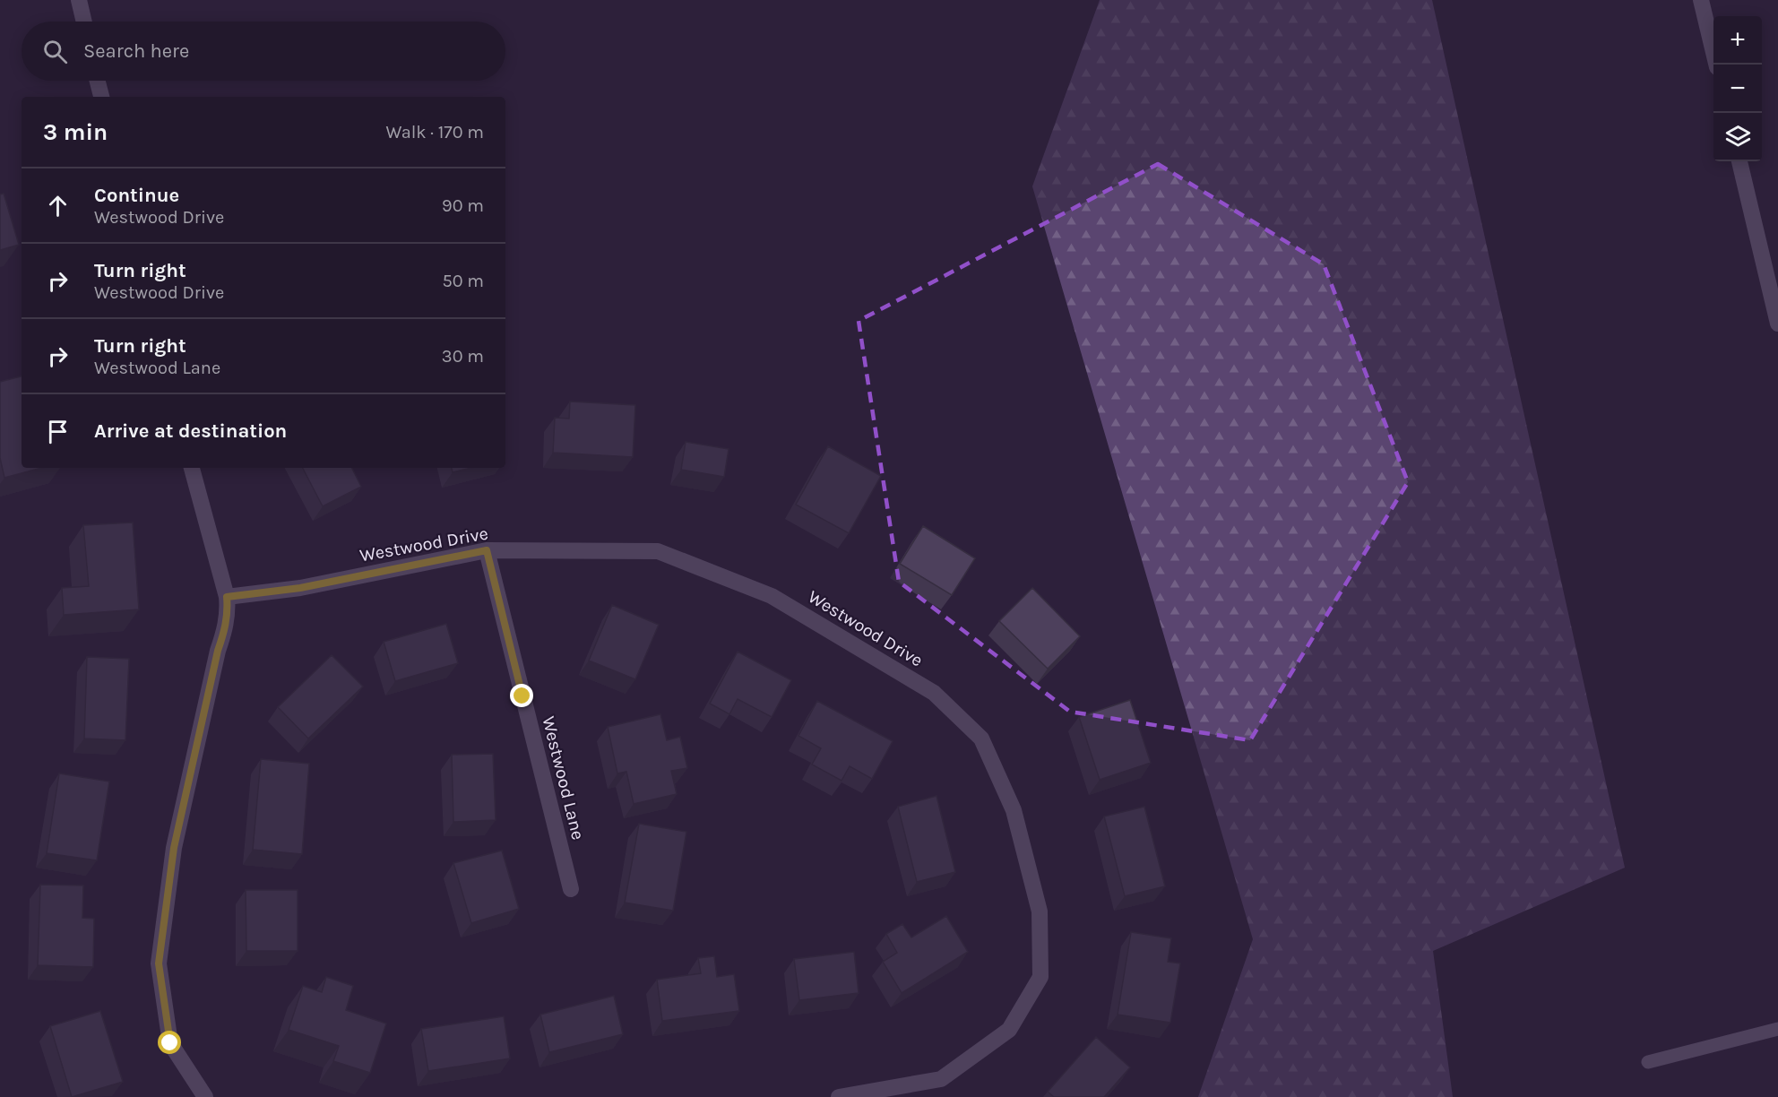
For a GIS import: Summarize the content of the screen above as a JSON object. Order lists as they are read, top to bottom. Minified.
{"streets":{"street":["Westwood Drive","Westwood Lane"]},"crossings":[["Westwood Drive","Westwood Lane"]],"page":{"map_buttons":["+","−"],"search":"Search here","heading":["3 min","Walk · 170 m"],"list":[["Continue","Westwood Drive","90 m"],["Turn right","Westwood Drive","50 m"],["Turn right","Westwood Lane","30 m"],"Arrive at destination"]}}
